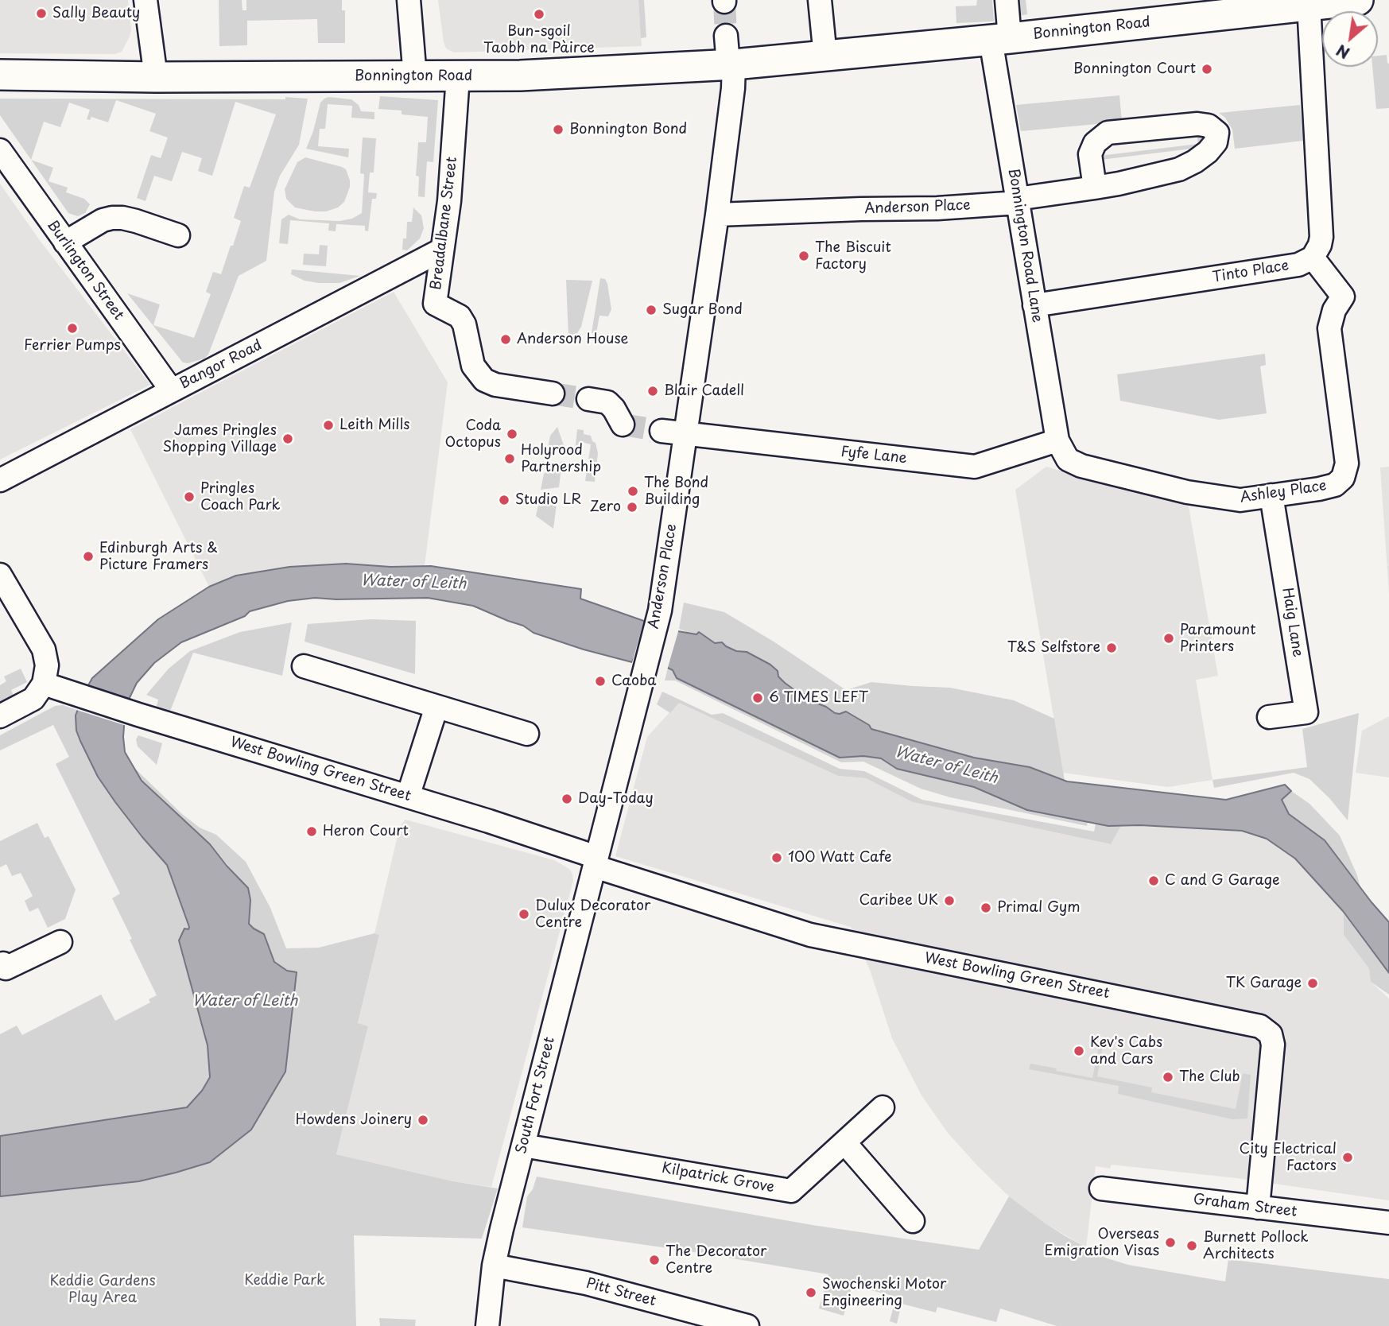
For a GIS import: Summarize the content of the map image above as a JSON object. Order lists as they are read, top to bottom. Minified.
{"streets":{"main road":["Bonnington Road"],"street":["Anderson Place","Breadalbane Street","Bonnington Road Lane","Burlington Street","Tinto Place","Bangor Road","Fyfe Lane","Ashley Place","Haig Lane","West Bowling Green Street","South Fort Street","Kilpatrick Grove","Graham Street","Pitt Street"]},"crossings":[["Bonnington Road","Anderson Place"],["Bonnington Road","Breadalbane Street"],["Bonnington Road","Bonnington Road Lane"],["Anderson Place","Bonnington Road Lane"],["Anderson Place","Fyfe Lane"],["Anderson Place","West Bowling Green Street"],["Anderson Place","South Fort Street"],["Breadalbane Street","Bangor Road"],["Bonnington Road Lane","Tinto Place"],["Bonnington Road Lane","Fyfe Lane"],["Bonnington Road Lane","Ashley Place"],["Burlington Street","Bangor Road"],["Tinto Place","Ashley Place"],["Fyfe Lane","Ashley Place"],["Ashley Place","Haig Lane"],["West Bowling Green Street","South Fort Street"],["West Bowling Green Street","Graham Street"],["South Fort Street","Kilpatrick Grove"],["South Fort Street","Pitt Street"]],"water":["Water of Leith"],"parks":["Keddie Park","Keddie Gardens Play Area"],"places":["Sally Beauty","Bun-sgoil Taobh na Pàirce","Bonnington Court","Bonnington Bond","The Biscuit Factory","Sugar Bond","Ferrier Pumps","Anderson House","Blair Cadell","Leith Mills","Coda Octopus","James Pringles Shopping Village","Holyrood Partnership","The Bond Building","Pringles Coach Park","Studio LR","Zero","Edinburgh Arts & Picture Framers","Paramount Printers","T&S Selfstore","Caoba","6 TIMES LEFT","Day-Today","Heron Court","100 Watt Cafe","C and G Garage","Caribee UK","Primal Gym","Dulux Decorator Centre","TK Garage","Kev's Cabs and Cars","The Club","Howdens Joinery","City Electrical Factors","Overseas Emigration Visas","Burnett Pollock Architects","The Decorator Centre","Swochenski Motor Engineering"],"north":"bottom left"}
